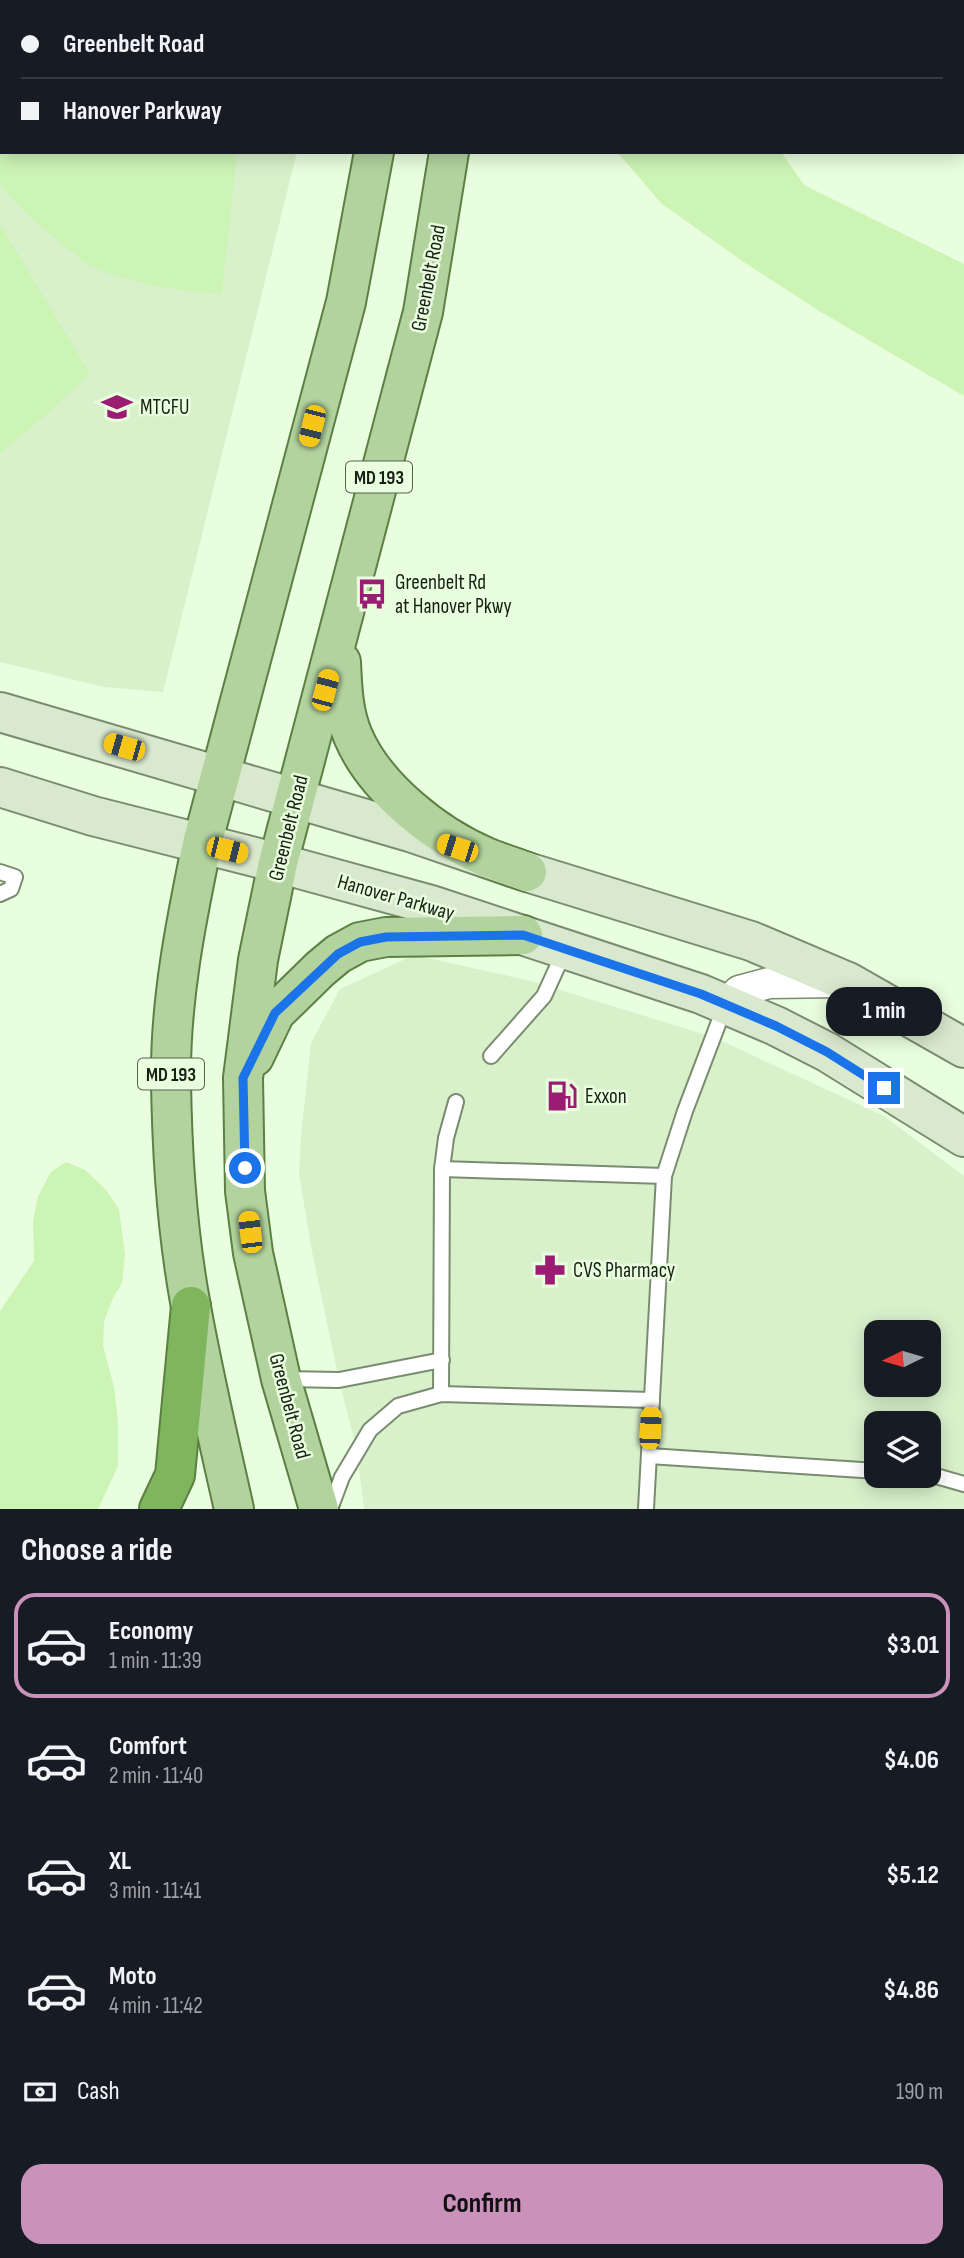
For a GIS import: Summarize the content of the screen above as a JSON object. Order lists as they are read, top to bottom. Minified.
{"streets":{"main road":["Greenbelt Road","MD 193"],"street":["Hanover Parkway"]},"crossings":[["Greenbelt Road","Hanover Parkway"],["MD 193","Hanover Parkway"]],"places":{"school or university":["MTCFU"],"bus stop":["Greenbelt Rd at Hanover Pkwy"],"fuel station":["Exxon"],"pharmacy":["CVS Pharmacy"]},"north":"left","page":{"banner":["Greenbelt Road","Hanover Parkway"],"bubble":"1 min","heading":"Choose a ride","list":[{"name":"Economy","note":"1 min · 11:39","value":"$3.01"},{"name":"Comfort","note":"2 min · 11:40","value":"$4.06"},{"name":"XL","note":"3 min · 11:41","value":"$5.12"},{"name":"Moto","note":"4 min · 11:42","value":"$4.86"}],"pay":["Cash","190 m"],"buttons":"Confirm"}}
